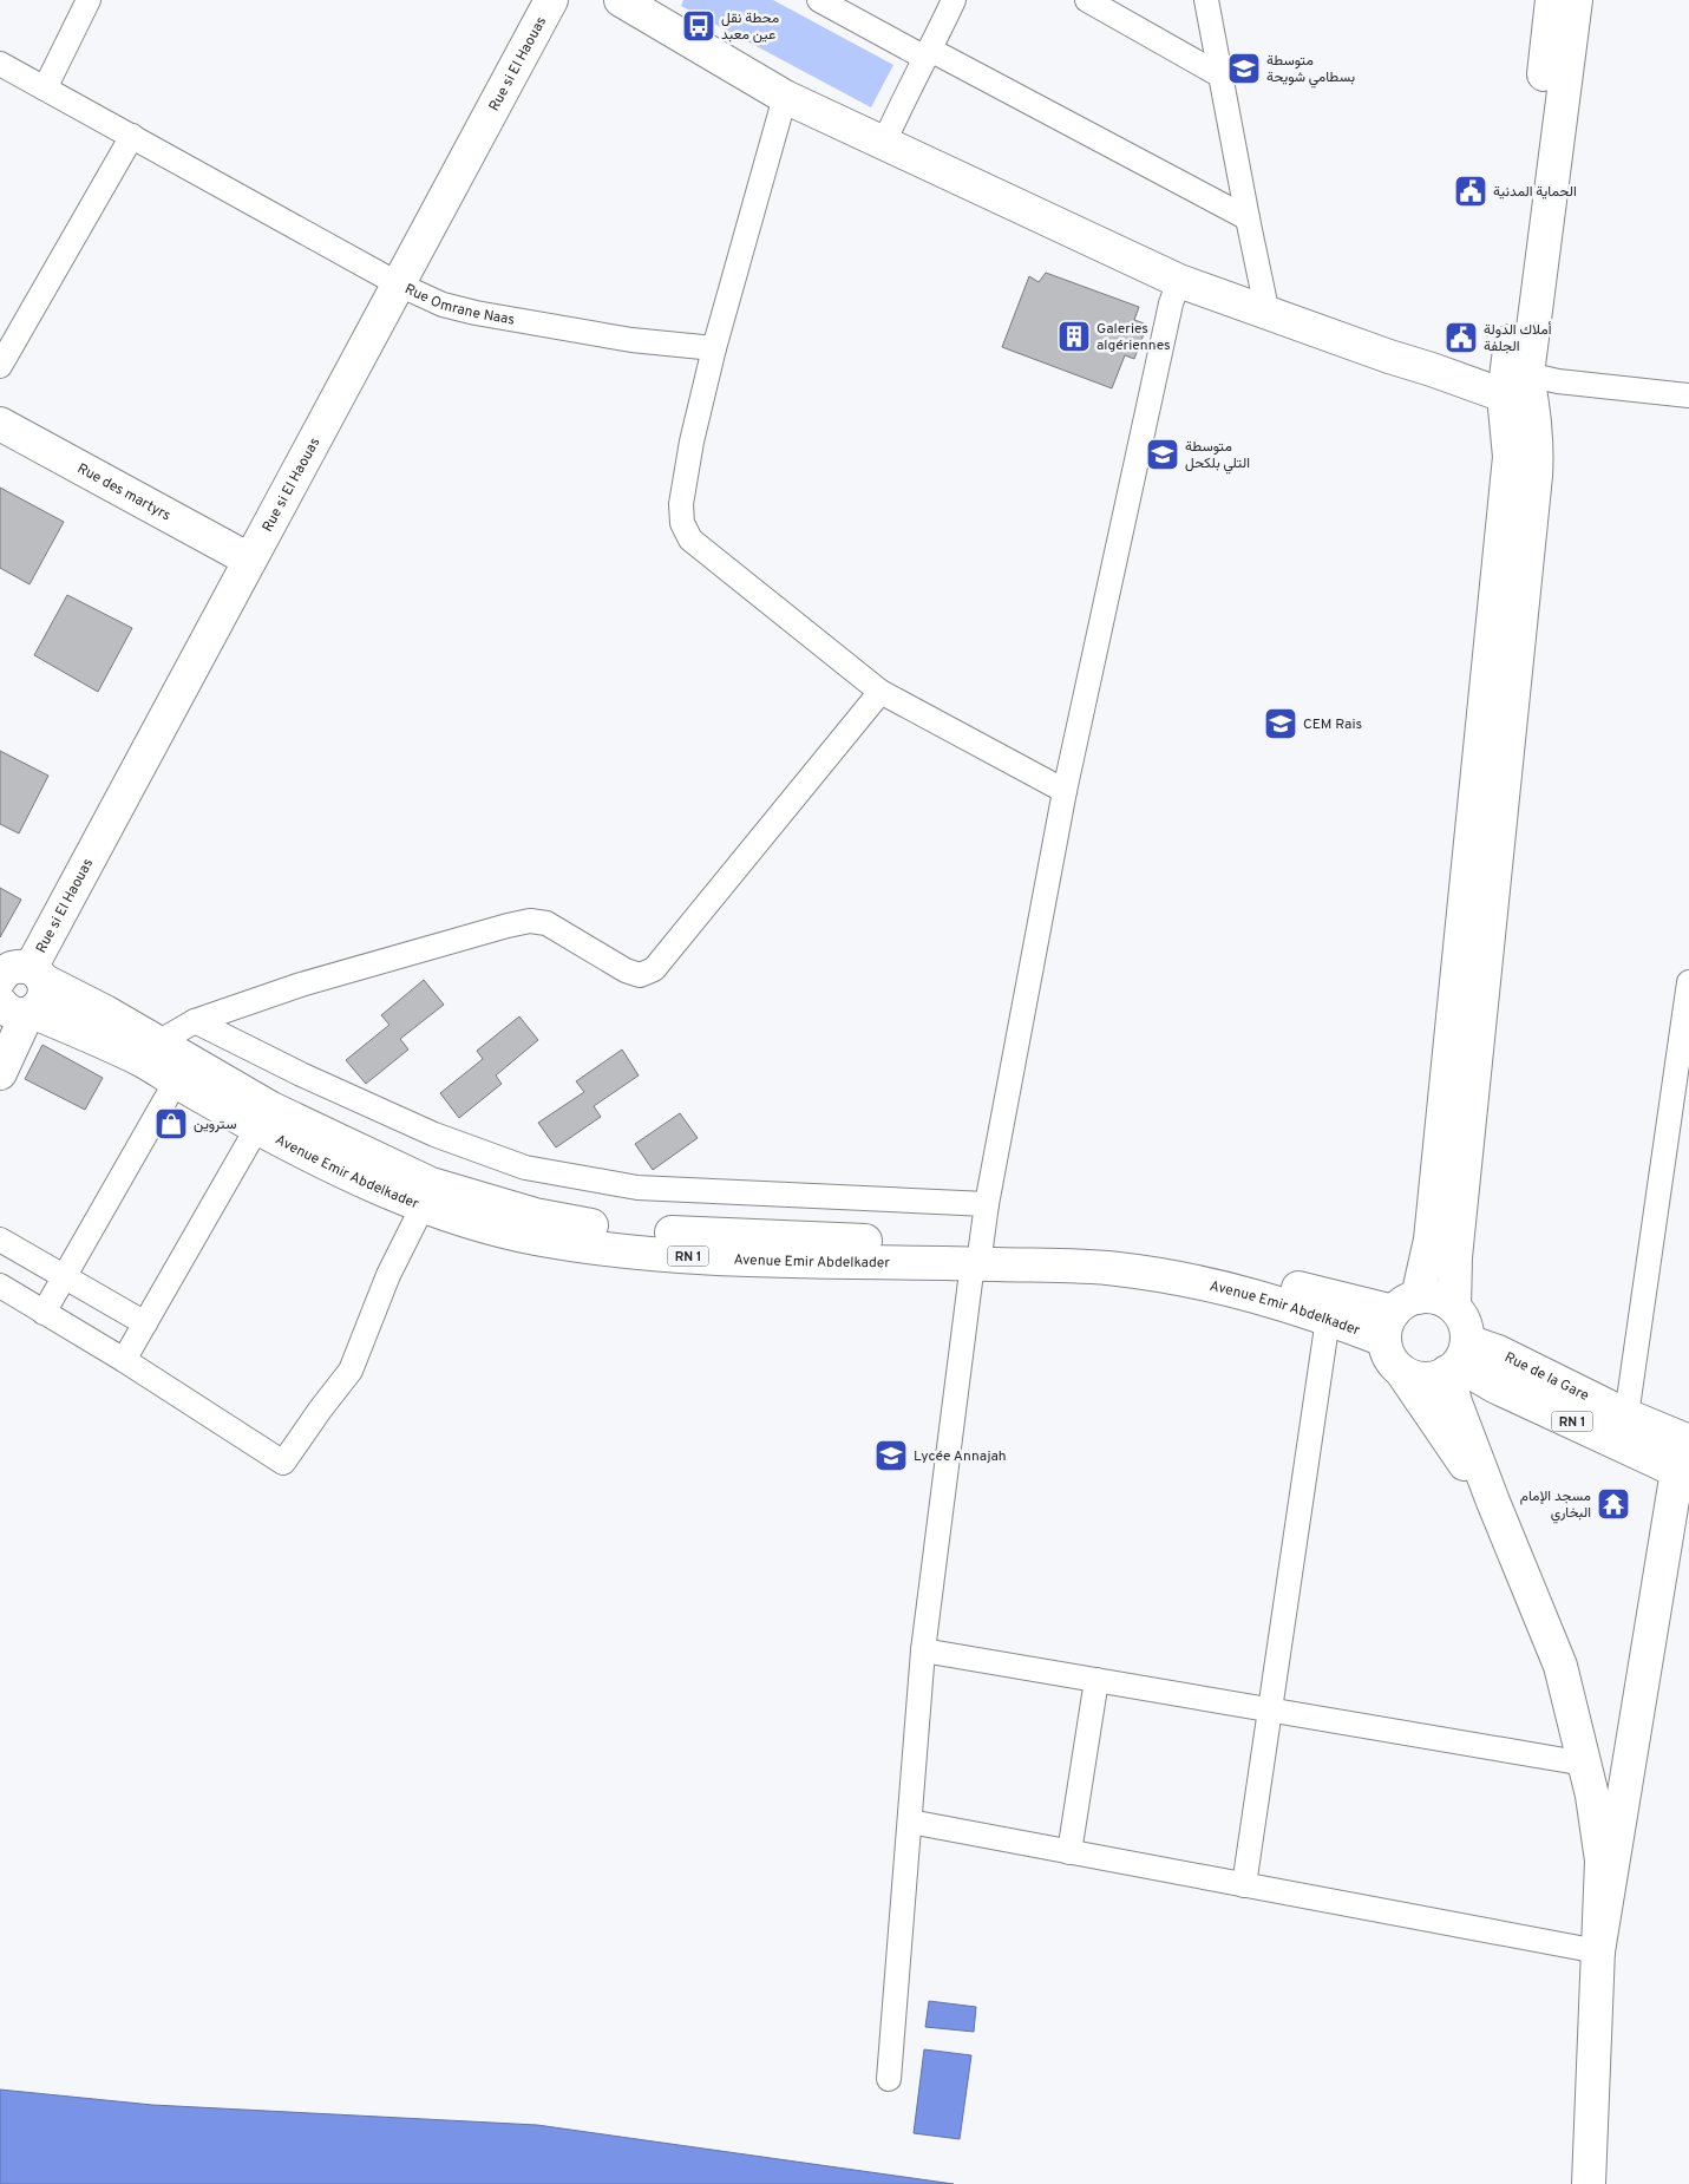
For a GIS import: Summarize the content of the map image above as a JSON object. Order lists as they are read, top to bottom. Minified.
{"streets":{"main road":["Rue si El Haouas","Rue des martyrs","Avenue Emir Abdelkader","RN 1","Rue de la Gare"],"street":["Rue Omrane Naas"]},"crossings":[["Rue si El Haouas","Rue Omrane Naas"],["Rue si El Haouas","Rue des martyrs"],["Rue si El Haouas","Avenue Emir Abdelkader"],["Avenue Emir Abdelkader","Rue de la Gare"]],"places":{"bus stop":["محطة نقل عين معبد"],"school or university":["متوسطة بسطامي شويحة","متوسطة التلي بلكحل","CEM Rais","Lycée Annajah"],"public building":["الحماية المدنية","أملاك الدولة الجلفة"],"building":["Galeries algériennes"],"shop":["ستروين"],"temple":["مسجد الإمام البخاري"]}}
